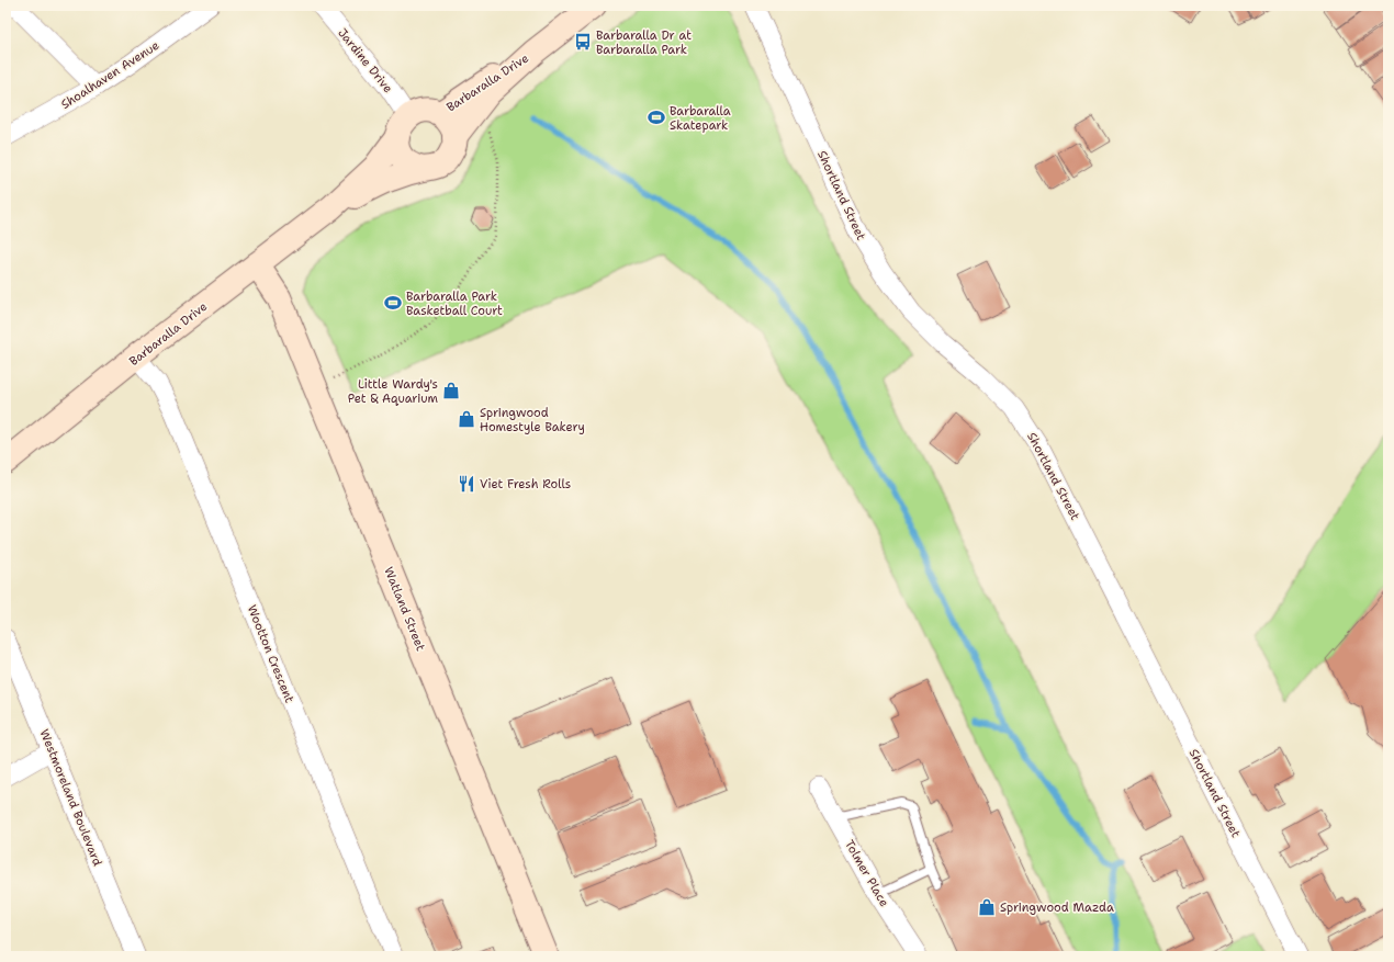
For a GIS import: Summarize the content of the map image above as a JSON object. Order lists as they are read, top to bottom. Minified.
{"streets":{"street":["Jardine Drive","Shoalhaven Avenue","Barbaralla Drive","Shortland Street","Watland Street","Wootton Crescent","Westmoreland Boulevard","Tolmer Place"]},"crossings":[["Jardine Drive","Barbaralla Drive"],["Barbaralla Drive","Watland Street"],["Barbaralla Drive","Wootton Crescent"]],"places":{"bus stop":["Barbaralla Dr at Barbaralla Park"],"sports":["Barbaralla Skatepark","Barbaralla Park Basketball Court"],"shop":["Little Wardy's Pet & Aquarium","Springwood Homestyle Bakery","Springwood Mazda"],"restaurant":["Viet Fresh Rolls"]}}
